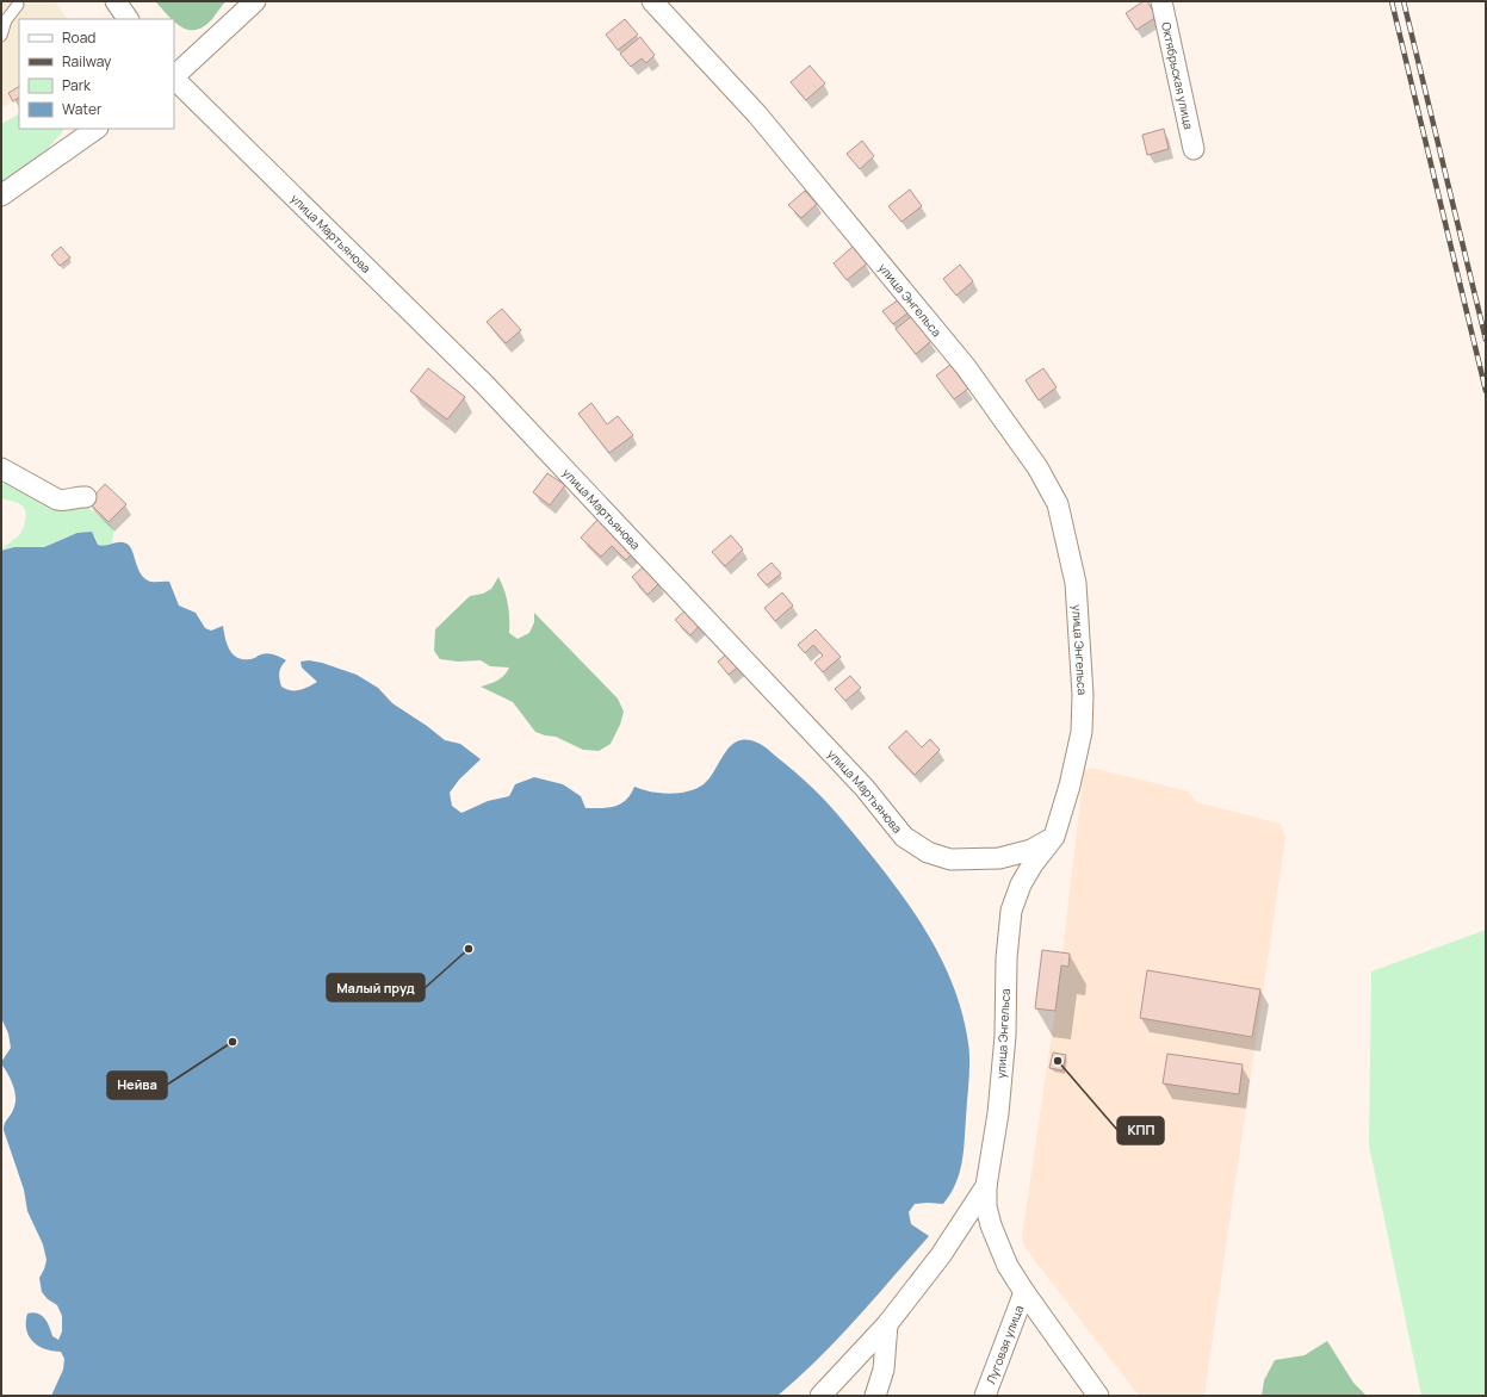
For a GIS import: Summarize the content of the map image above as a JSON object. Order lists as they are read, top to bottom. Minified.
{"streets":{"street":["Октябрьская улица","улица Мартьянова","улица Энгельса","Луговая улица"]},"crossings":[["улица Мартьянова","улица Энгельса"],["улица Энгельса","Луговая улица"]],"places":["Малый пруд","Нейва","КПП"],"legend":["Road","Railway","Park","Water"]}
